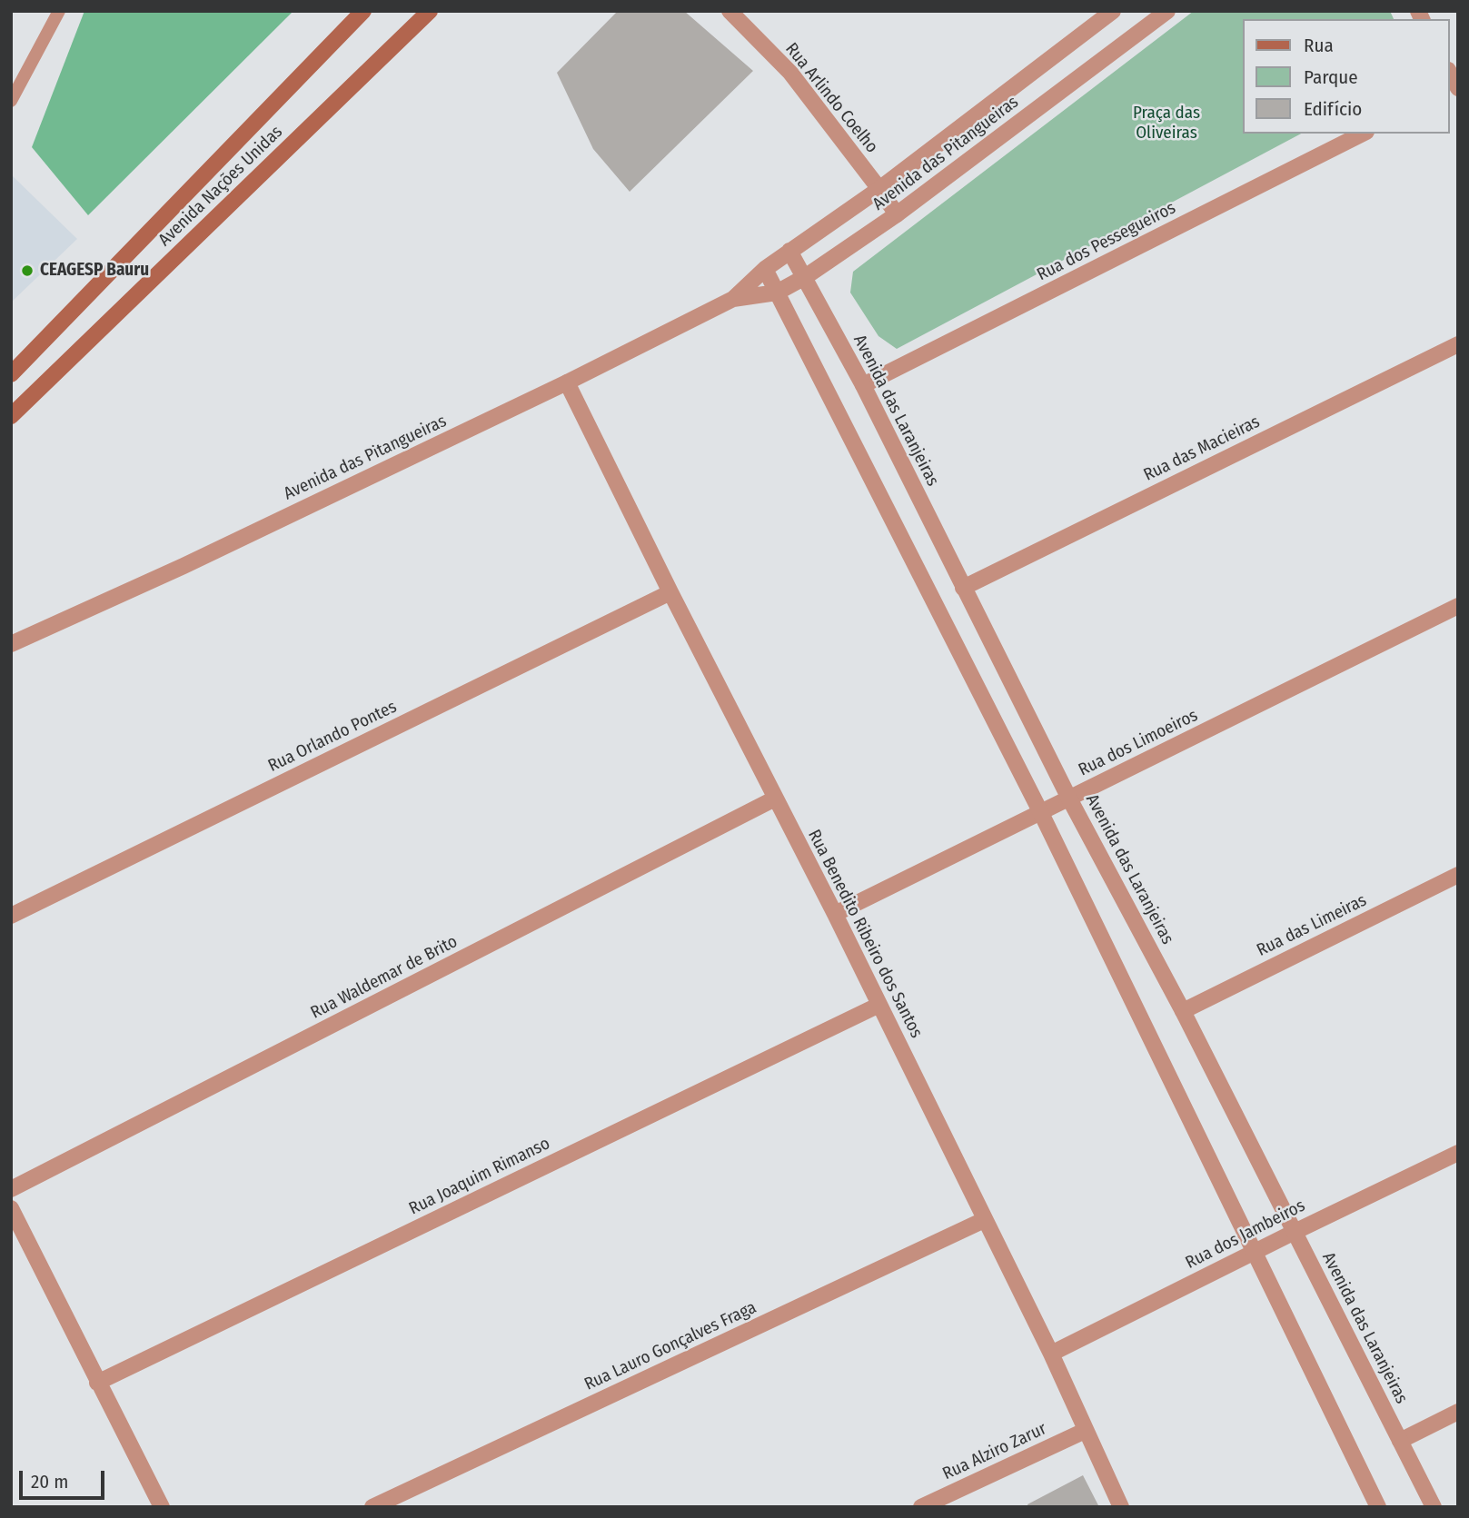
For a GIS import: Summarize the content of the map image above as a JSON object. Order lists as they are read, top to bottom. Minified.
{"streets":{"main road":["Avenida Nações Unidas"],"street":["Rua Arlindo Coelho","Avenida das Pitangueiras","Rua dos Pessegueiros","Avenida das Laranjeiras","Rua das Macieiras","Rua Orlando Pontes","Rua dos Limoeiros","Rua das Limeiras","Rua Benedito Ribeiro dos Santos","Rua Waldemar de Brito","Rua Joaquim Rimanso","Rua dos Jambeiros","Rua Lauro Gonçalves Fraga","Rua Alziro Zarur"]},"crossings":[["Rua Arlindo Coelho","Avenida das Pitangueiras"],["Avenida das Pitangueiras","Avenida das Laranjeiras"],["Avenida das Pitangueiras","Rua Benedito Ribeiro dos Santos"],["Rua dos Pessegueiros","Avenida das Laranjeiras"],["Avenida das Laranjeiras","Rua das Macieiras"],["Avenida das Laranjeiras","Rua dos Limoeiros"],["Avenida das Laranjeiras","Rua das Limeiras"],["Avenida das Laranjeiras","Rua dos Jambeiros"],["Rua Orlando Pontes","Rua Benedito Ribeiro dos Santos"],["Rua dos Limoeiros","Rua Benedito Ribeiro dos Santos"],["Rua Benedito Ribeiro dos Santos","Rua Waldemar de Brito"],["Rua Benedito Ribeiro dos Santos","Rua Joaquim Rimanso"],["Rua Benedito Ribeiro dos Santos","Rua dos Jambeiros"],["Rua Benedito Ribeiro dos Santos","Rua Lauro Gonçalves Fraga"],["Rua Benedito Ribeiro dos Santos","Rua Alziro Zarur"]],"parks":["Praça das Oliveiras"],"places":["CEAGESP Bauru"],"legend":["Rua","Parque","Edifício"],"scale_bar":"20 m"}
